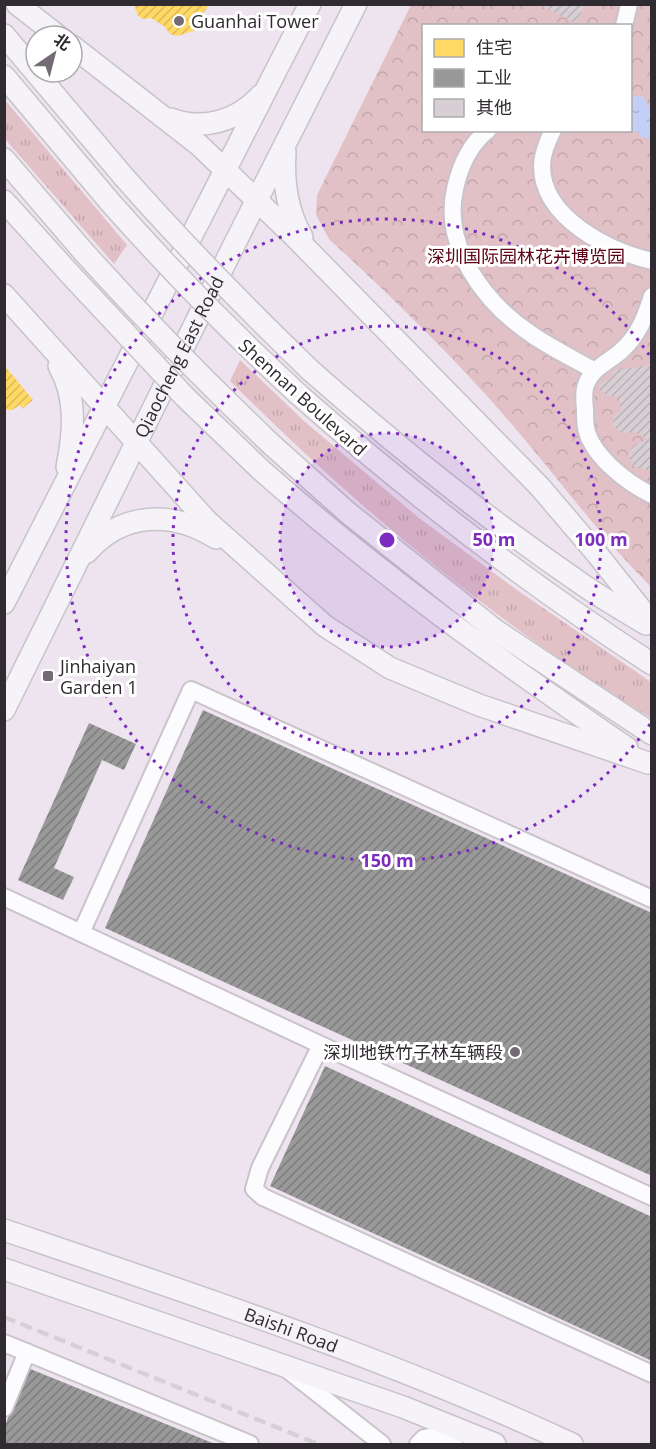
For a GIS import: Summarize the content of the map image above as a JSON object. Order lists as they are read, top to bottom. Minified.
{"streets":{"main road":["Qiaocheng East Road","Shennan Boulevard","Baishi Road"]},"parks":["深圳国际园林花卉博览园"],"places":{"other":["Guanhai Tower","深圳地铁竹子林车辆段"],"transit":["Jinhaiyan Garden 1"]},"legend":["住宅","工业","其他"],"north":"top right","rings":["50 m","100 m","150 m"]}
